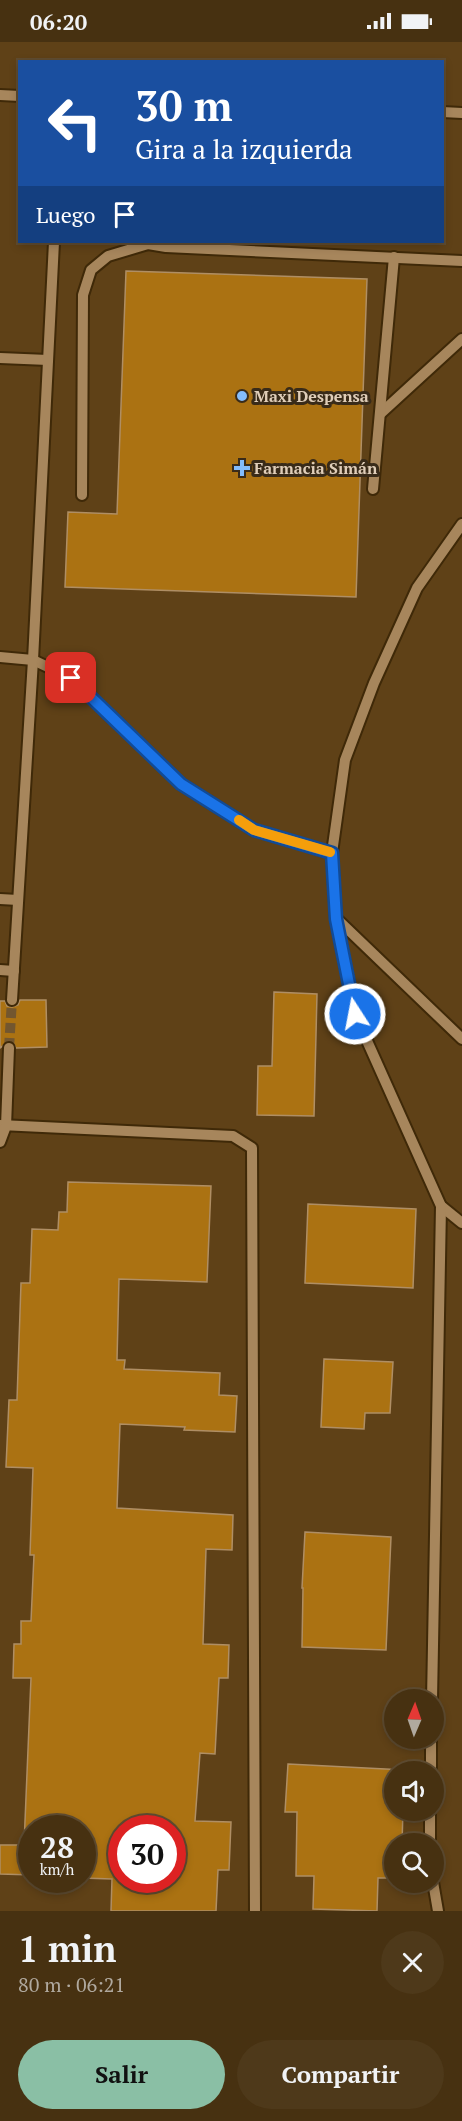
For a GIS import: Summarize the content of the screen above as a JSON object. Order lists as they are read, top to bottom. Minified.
{"places":{"other":["Maxi Despensa"],"health":["Farmacia Simán"]},"north":"top","page":{"status":"06:20","turn":["30 m","Gira a la izquierda"],"then":"Luego","speed":"28 km/h","limit":"30","heading":["1 min","80 m · 06:21"],"buttons":["Salir","Compartir"]}}
